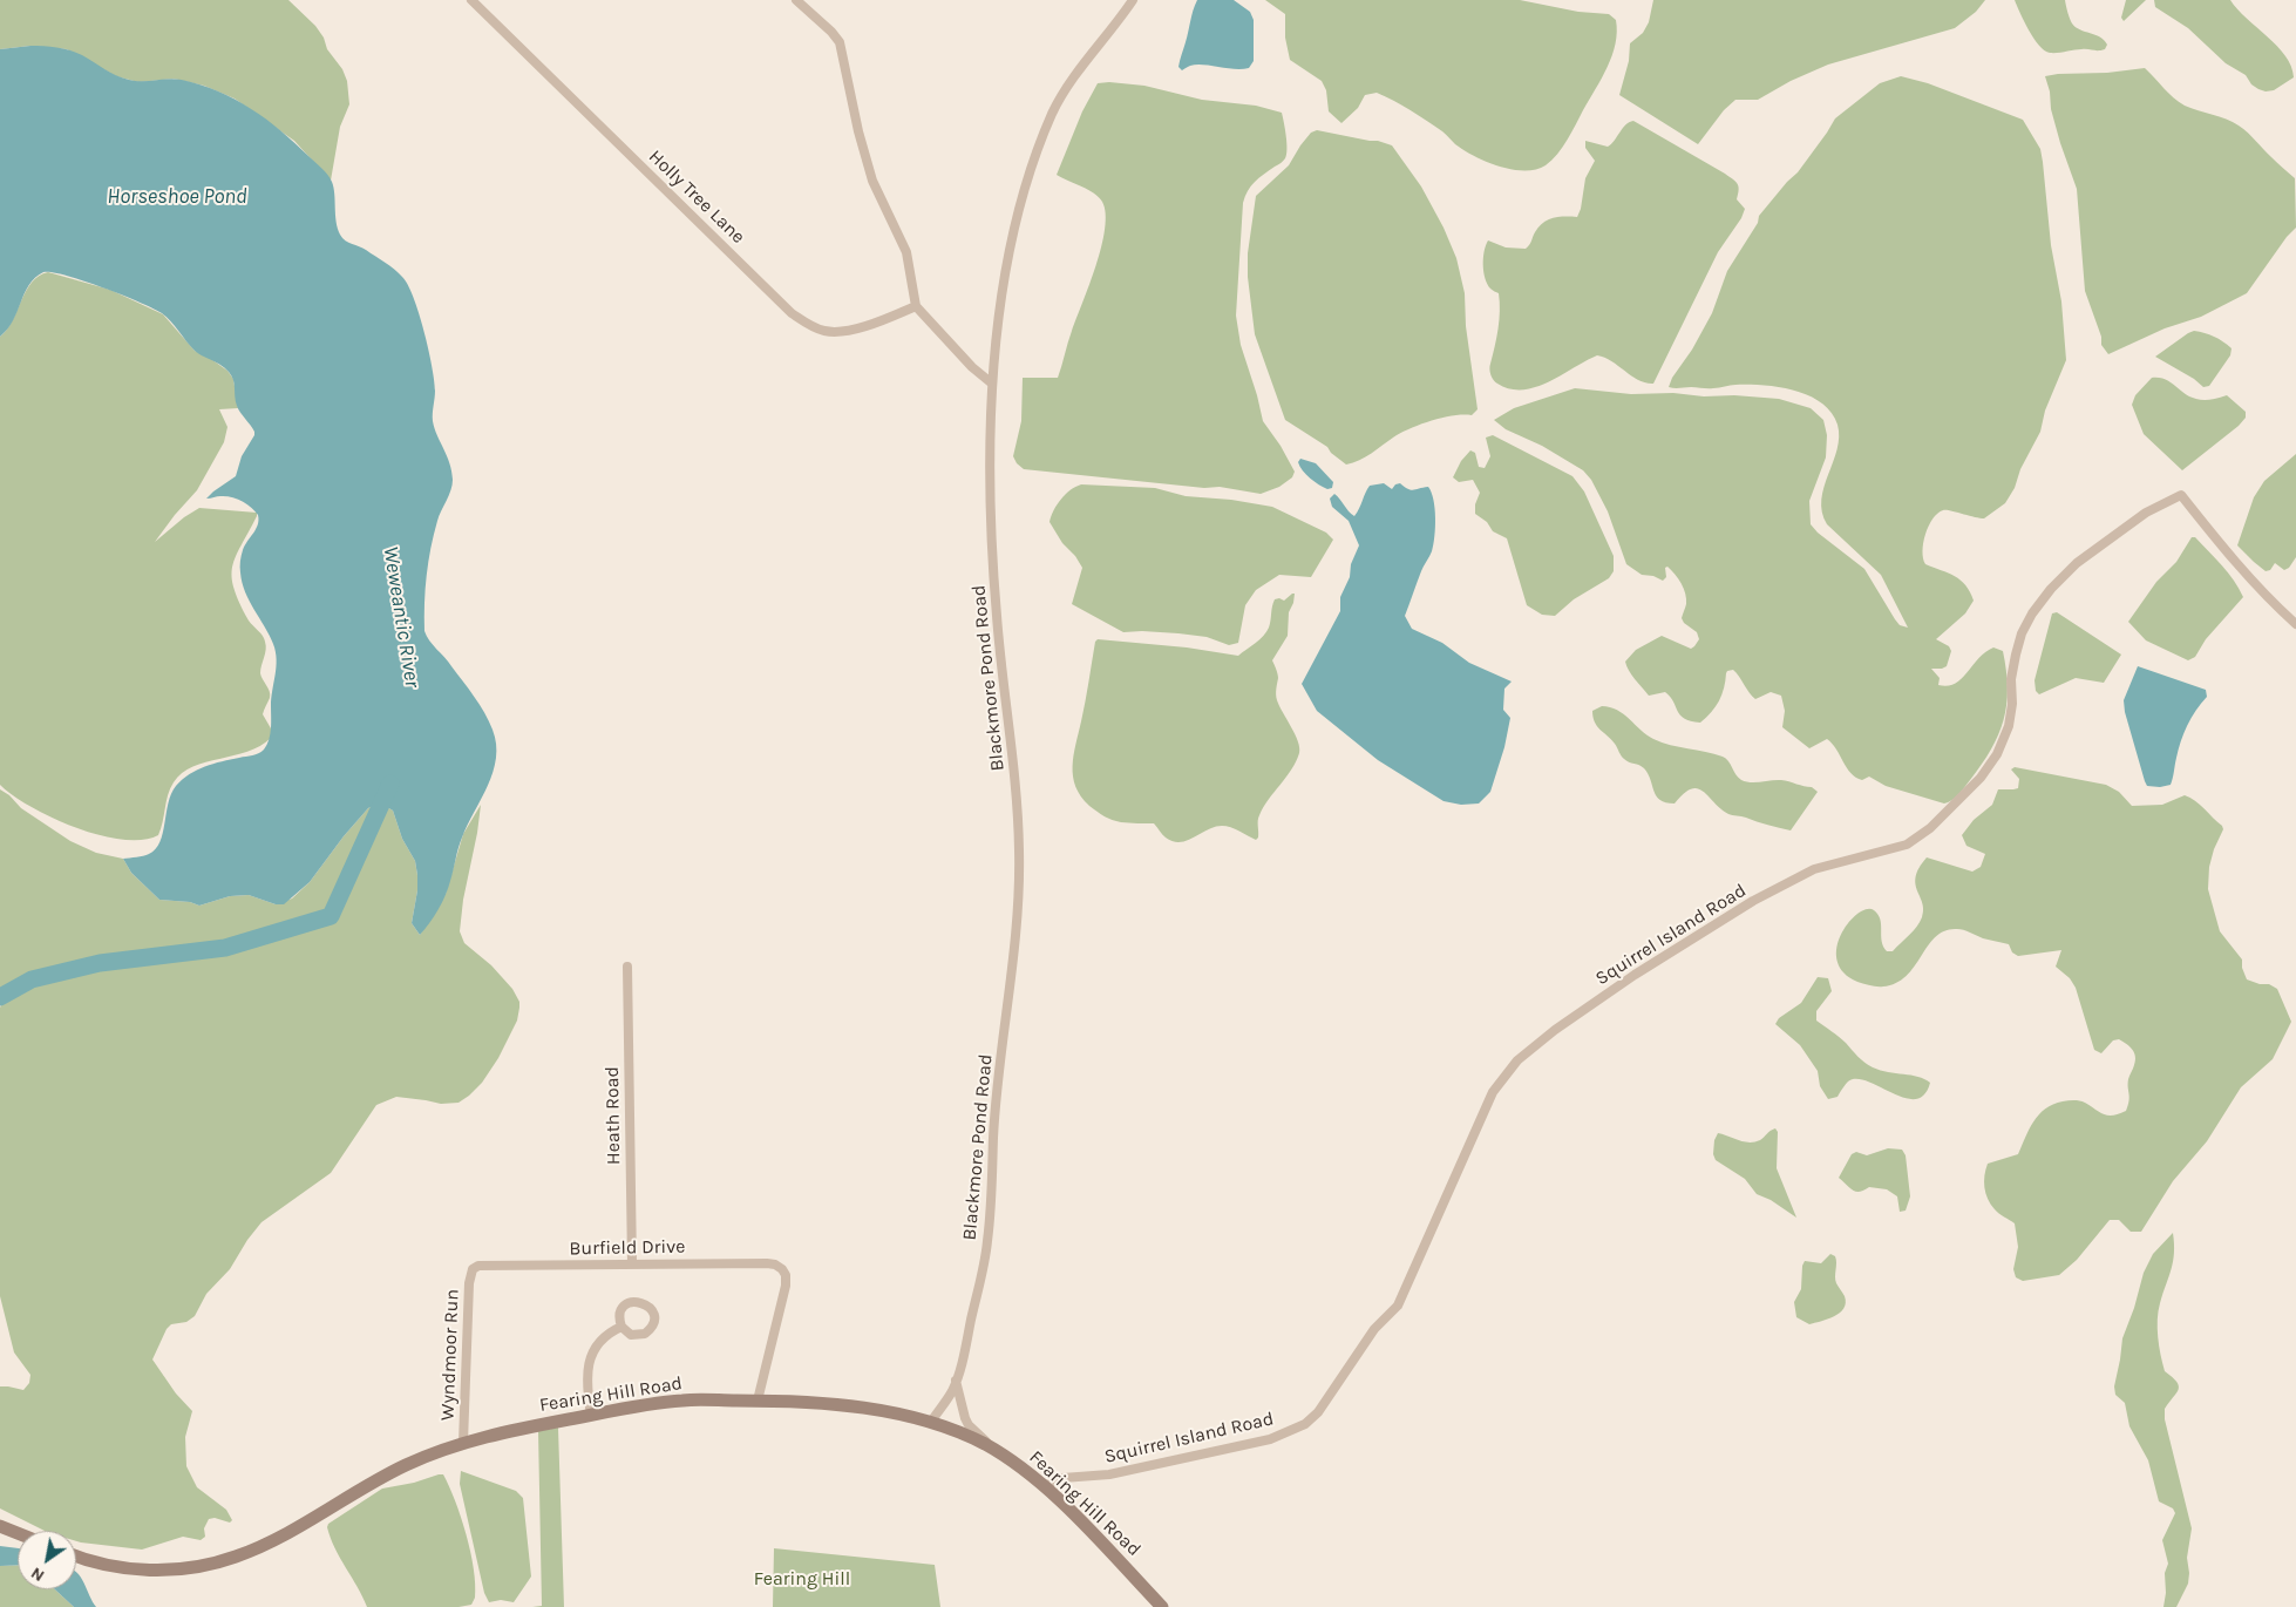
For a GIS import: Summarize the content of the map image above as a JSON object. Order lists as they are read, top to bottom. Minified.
{"streets":{"main road":["Fearing Hill Road"],"street":["Holly Tree Lane","Blackmore Pond Road","Squirrel Island Road","Heath Road","Burfield Drive","Wyndmoor Run"]},"crossings":[["Blackmore Pond Road","Fearing Hill Road"],["Squirrel Island Road","Fearing Hill Road"],["Heath Road","Burfield Drive"],["Burfield Drive","Wyndmoor Run"],["Burfield Drive","Fearing Hill Road"],["Wyndmoor Run","Fearing Hill Road"]],"water":["Horseshoe Pond","Weweantic River"],"parks":["Fearing Hill"],"north":"bottom left"}
